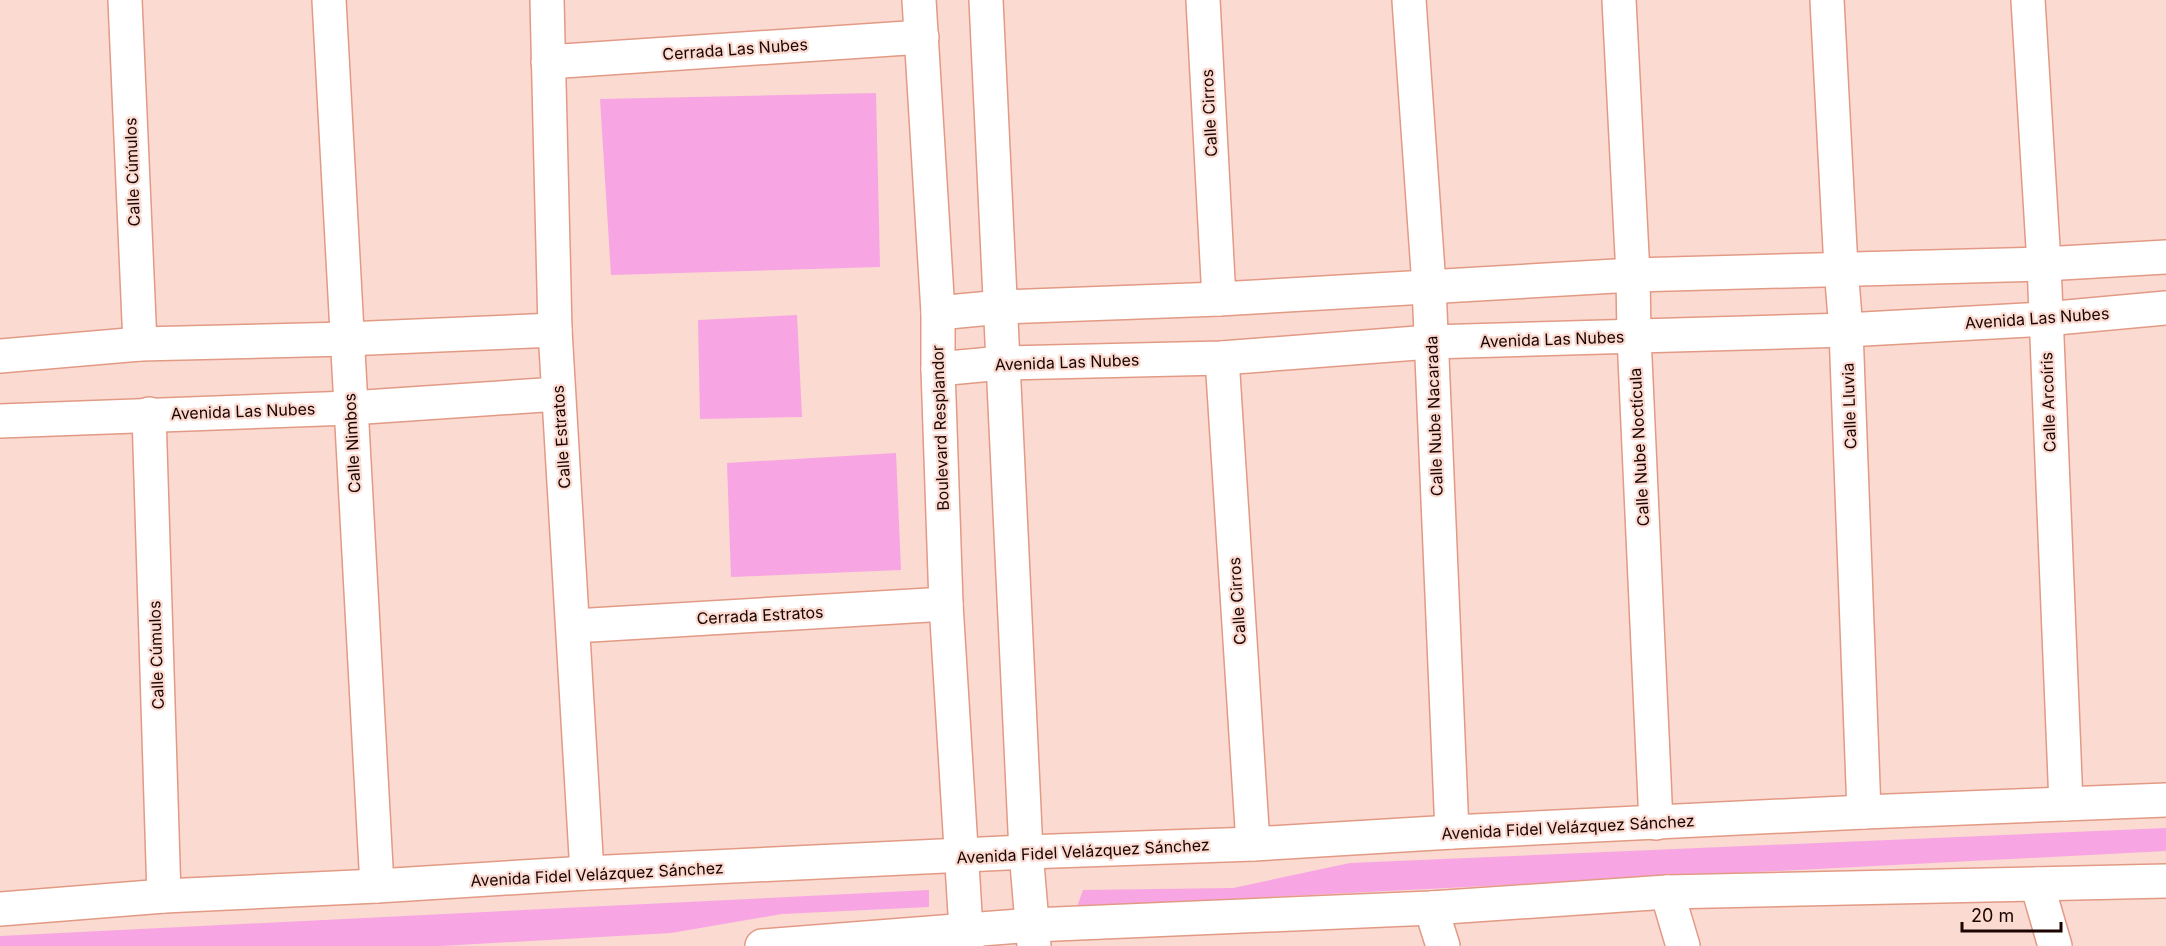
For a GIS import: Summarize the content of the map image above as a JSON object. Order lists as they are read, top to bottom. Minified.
{"streets":{"street":["Cerrada Las Nubes","Calle Cirros","Calle Cúmulos","Avenida Las Nubes","Calle Arcoíris","Calle Lluvia","Calle Nube Nacarada","Boulevard Resplandor","Calle Estratos","Calle Nimbos","Calle Nube Noctícula","Cerrada Estratos","Avenida Fidel Velázquez Sánchez"]},"crossings":[["Cerrada Las Nubes","Boulevard Resplandor"],["Cerrada Las Nubes","Calle Estratos"],["Calle Cirros","Avenida Las Nubes"],["Calle Cirros","Avenida Fidel Velázquez Sánchez"],["Calle Cúmulos","Avenida Las Nubes"],["Calle Cúmulos","Avenida Fidel Velázquez Sánchez"],["Avenida Las Nubes","Calle Arcoíris"],["Avenida Las Nubes","Calle Lluvia"],["Avenida Las Nubes","Calle Nube Nacarada"],["Avenida Las Nubes","Boulevard Resplandor"],["Avenida Las Nubes","Calle Estratos"],["Avenida Las Nubes","Calle Nimbos"],["Avenida Las Nubes","Calle Nube Noctícula"],["Calle Arcoíris","Avenida Fidel Velázquez Sánchez"],["Calle Lluvia","Avenida Fidel Velázquez Sánchez"],["Calle Nube Nacarada","Avenida Fidel Velázquez Sánchez"],["Boulevard Resplandor","Cerrada Estratos"],["Boulevard Resplandor","Avenida Fidel Velázquez Sánchez"],["Calle Estratos","Cerrada Estratos"],["Calle Estratos","Avenida Fidel Velázquez Sánchez"],["Calle Nimbos","Avenida Fidel Velázquez Sánchez"],["Calle Nube Noctícula","Avenida Fidel Velázquez Sánchez"]],"scale_bar":"20 m"}
